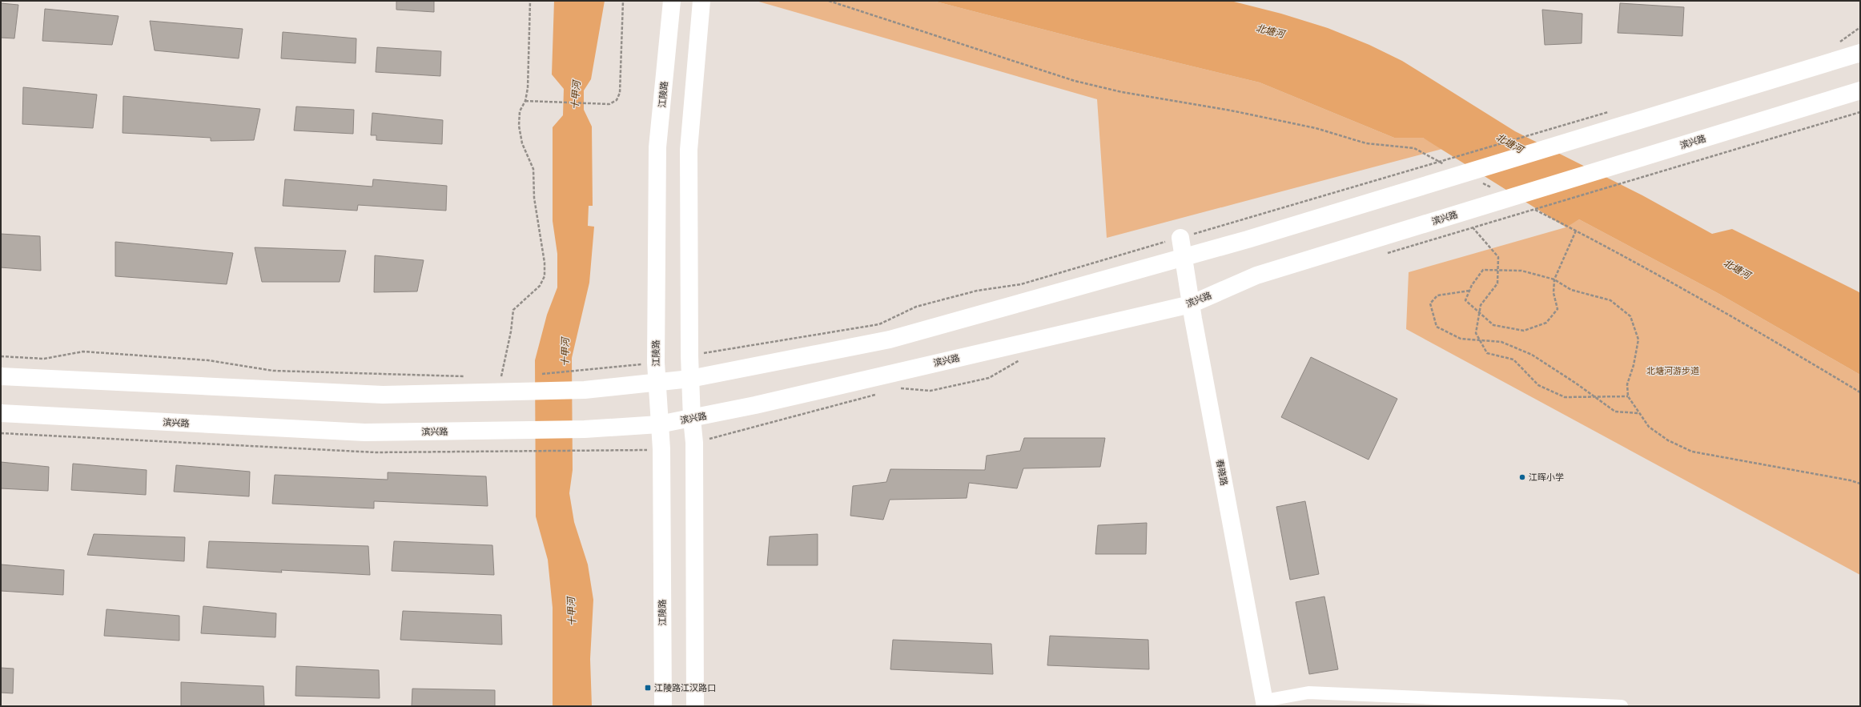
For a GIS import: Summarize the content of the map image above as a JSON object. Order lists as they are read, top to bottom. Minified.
{"streets":{"main road":["江陵路","滨兴路","春晓路"]},"crossings":[["江陵路","滨兴路"],["滨兴路","春晓路"]],"water":["北塘河","十甲河"],"parks":["北塘河游步道"],"places":{"other":["江晖小学"],"transit":["江陵路江汉路口"]}}
